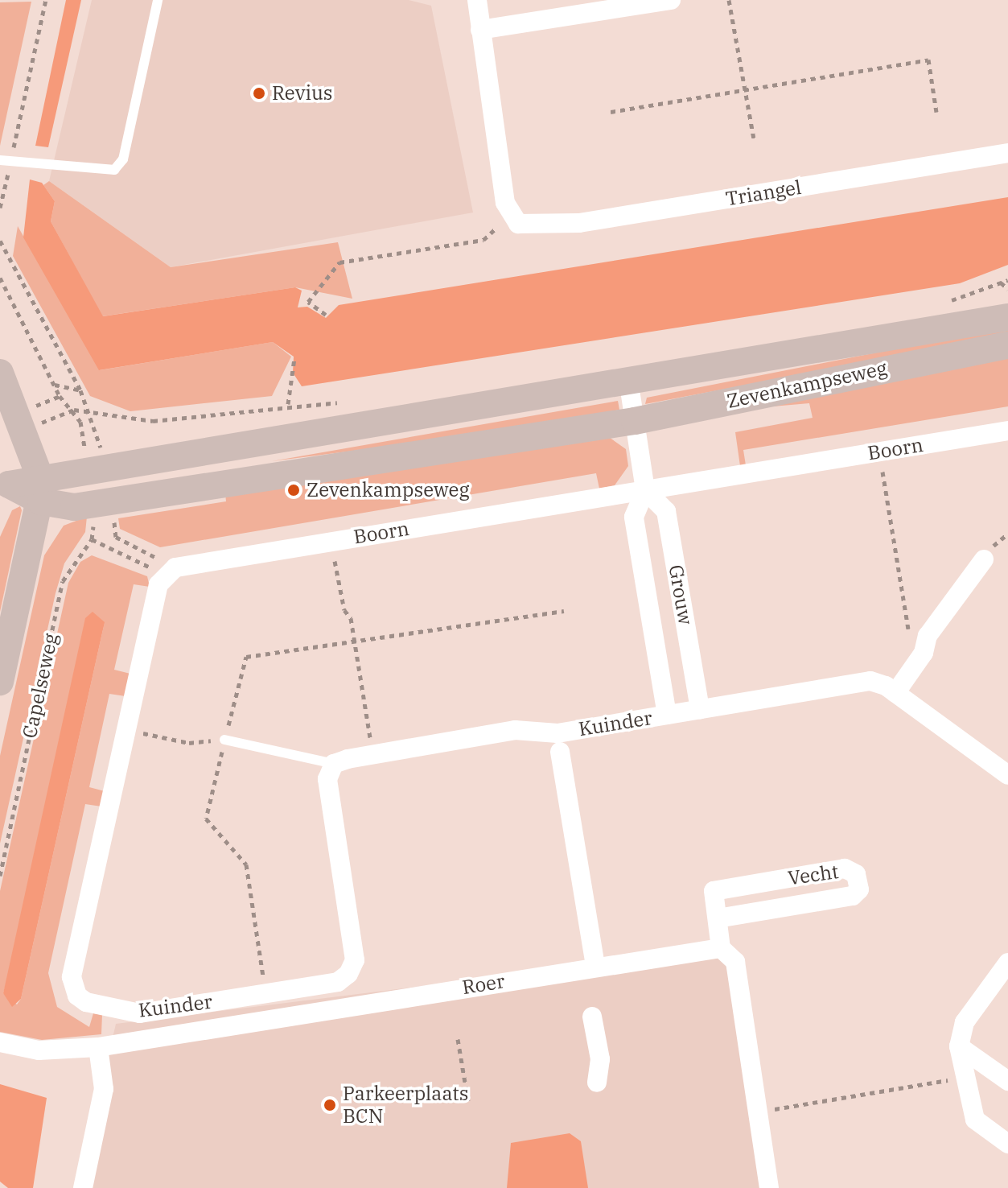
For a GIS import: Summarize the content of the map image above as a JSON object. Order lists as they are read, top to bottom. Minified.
{"streets":{"main road":["Zevenkampseweg","Capelseweg"],"street":["Triangel","Boorn","Grouw","Kuinder","Vecht","Roer"]},"crossings":[["Zevenkampseweg","Grouw"],["Zevenkampseweg","Capelseweg"],["Boorn","Grouw"],["Grouw","Kuinder"],["Vecht","Roer"]],"places":["Revius","Zevenkampseweg","Parkeerplaats BCN"]}
